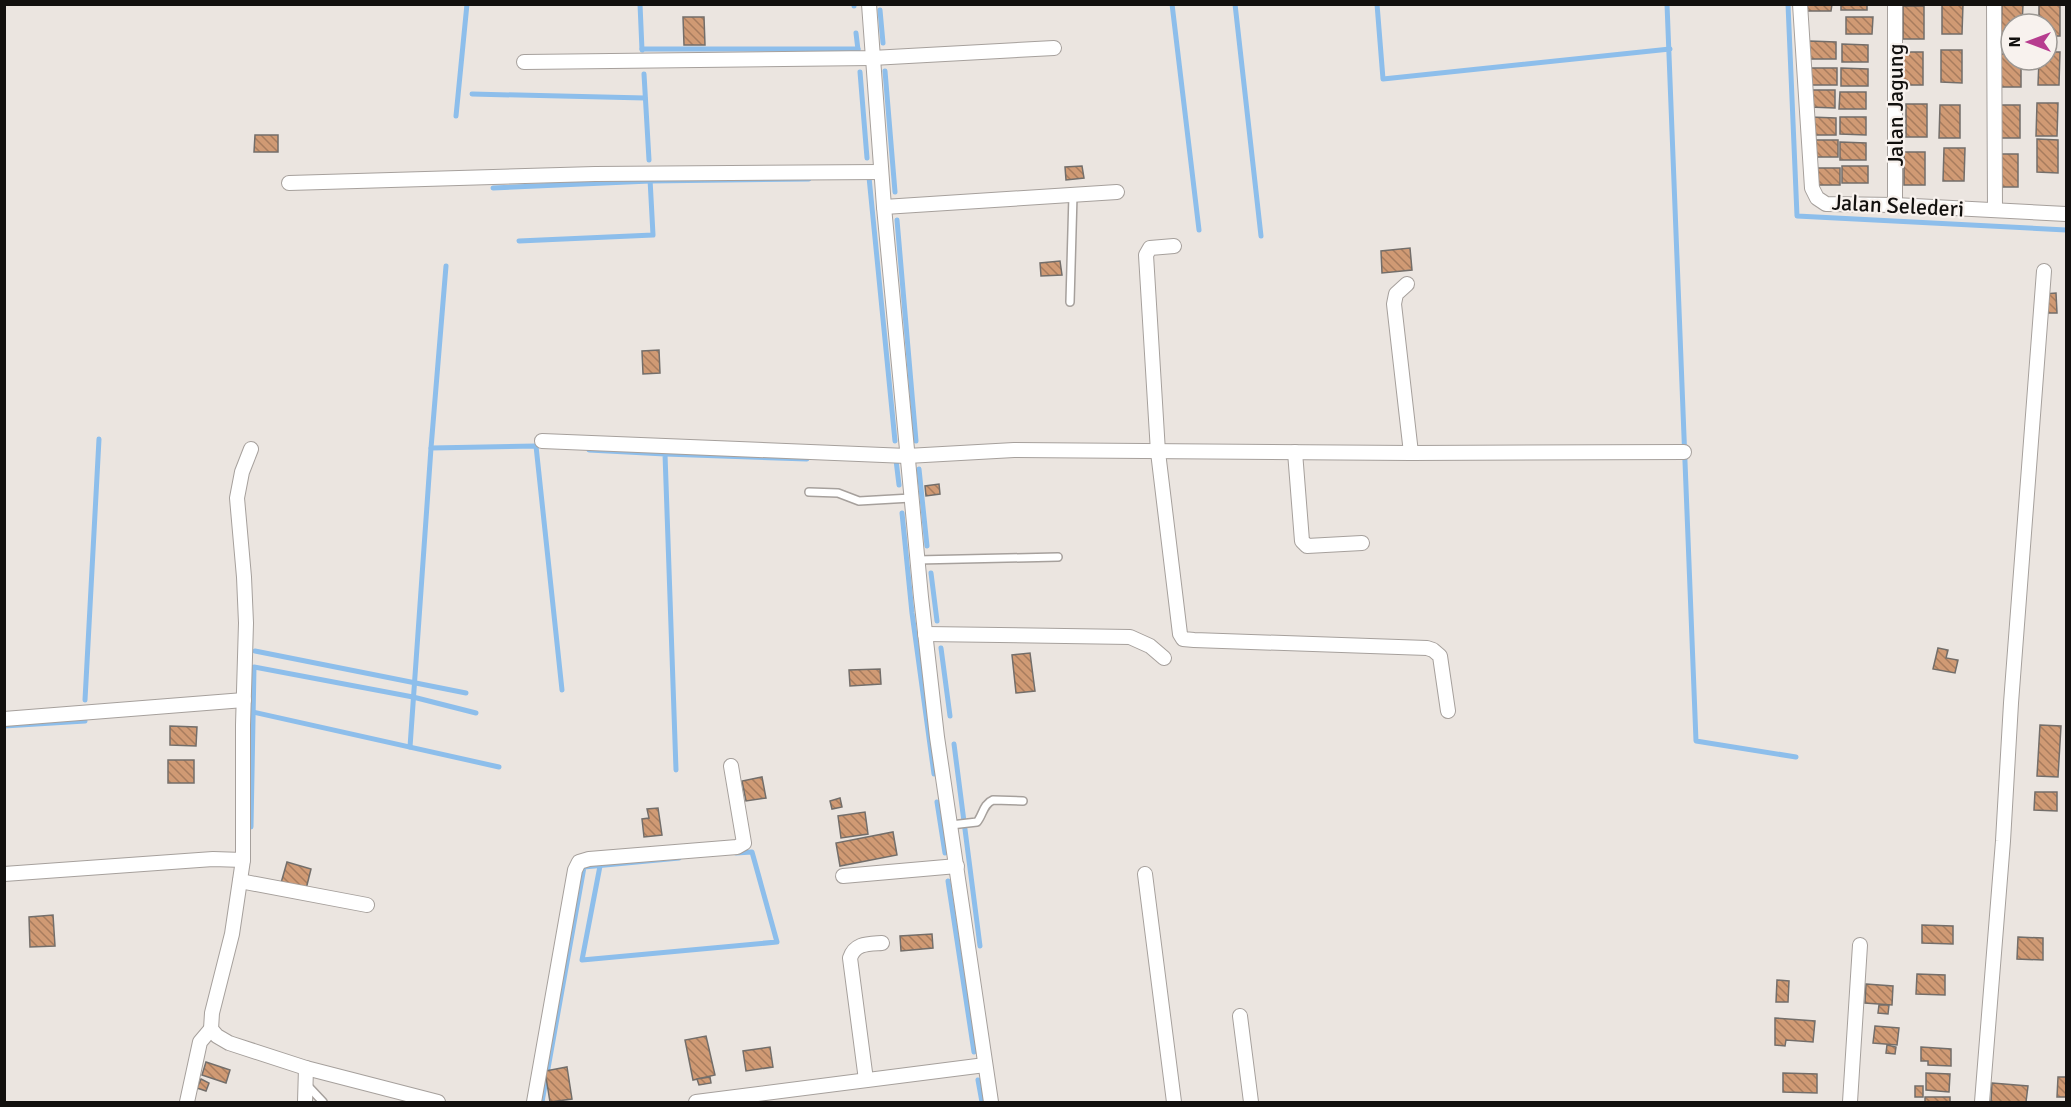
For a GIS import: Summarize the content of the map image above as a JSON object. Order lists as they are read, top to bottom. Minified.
{"streets":{"street":["Jalan Jagung","Jalan Selederi"]},"crossings":[["Jalan Jagung","Jalan Selederi"]],"north":"left"}
